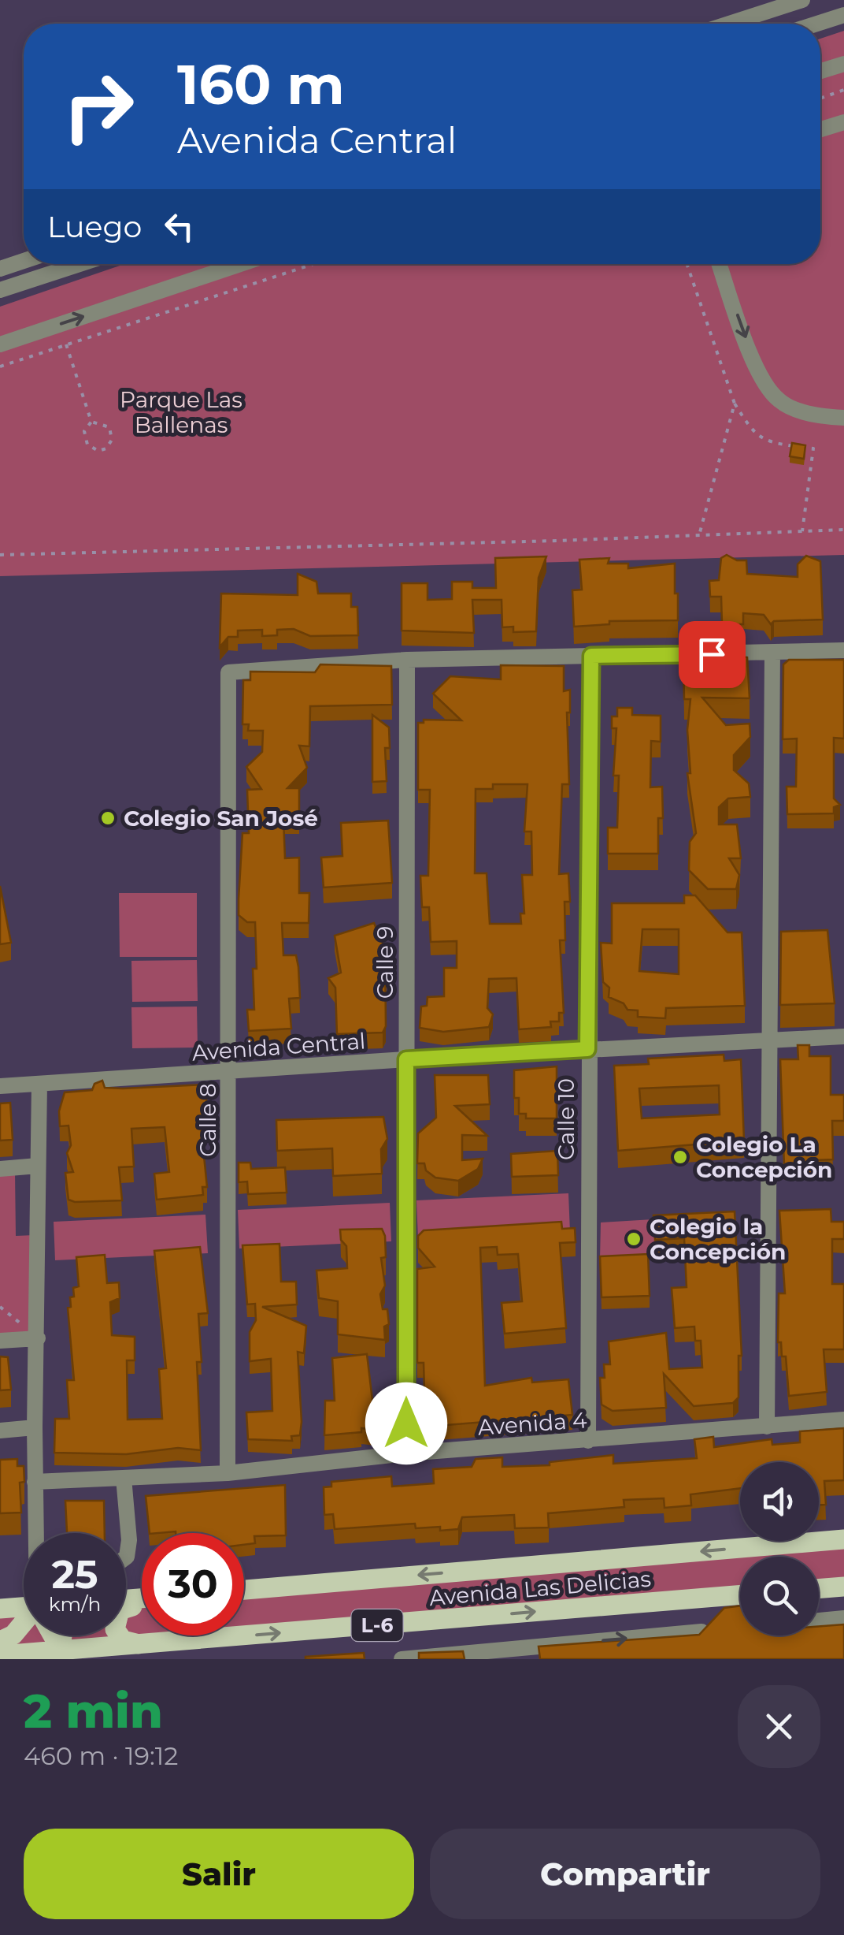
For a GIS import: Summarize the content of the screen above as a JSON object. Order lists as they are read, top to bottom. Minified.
{"streets":{"main road":["Avenida Las Delicias","L-6"],"street":["Calle 9","Avenida Central","Calle 10","Calle 8","Avenida 4"]},"crossings":[["Calle 9","Avenida Central"],["Calle 9","Calle 8"],["Calle 9","Avenida 4"],["Avenida Central","Calle 10"],["Avenida Central","Calle 8"],["Calle 10","Avenida 4"],["Calle 8","Avenida 4"]],"parks":["Parque Las Ballenas"],"places":["Colegio San José","Colegio La Concepción","Colegio la Concepción"],"page":{"turn":["160 m","Avenida Central"],"then":"Luego","speed":"25 km/h","limit":"30","heading":["2 min","460 m · 19:12"],"buttons":["Salir","Compartir"]}}
